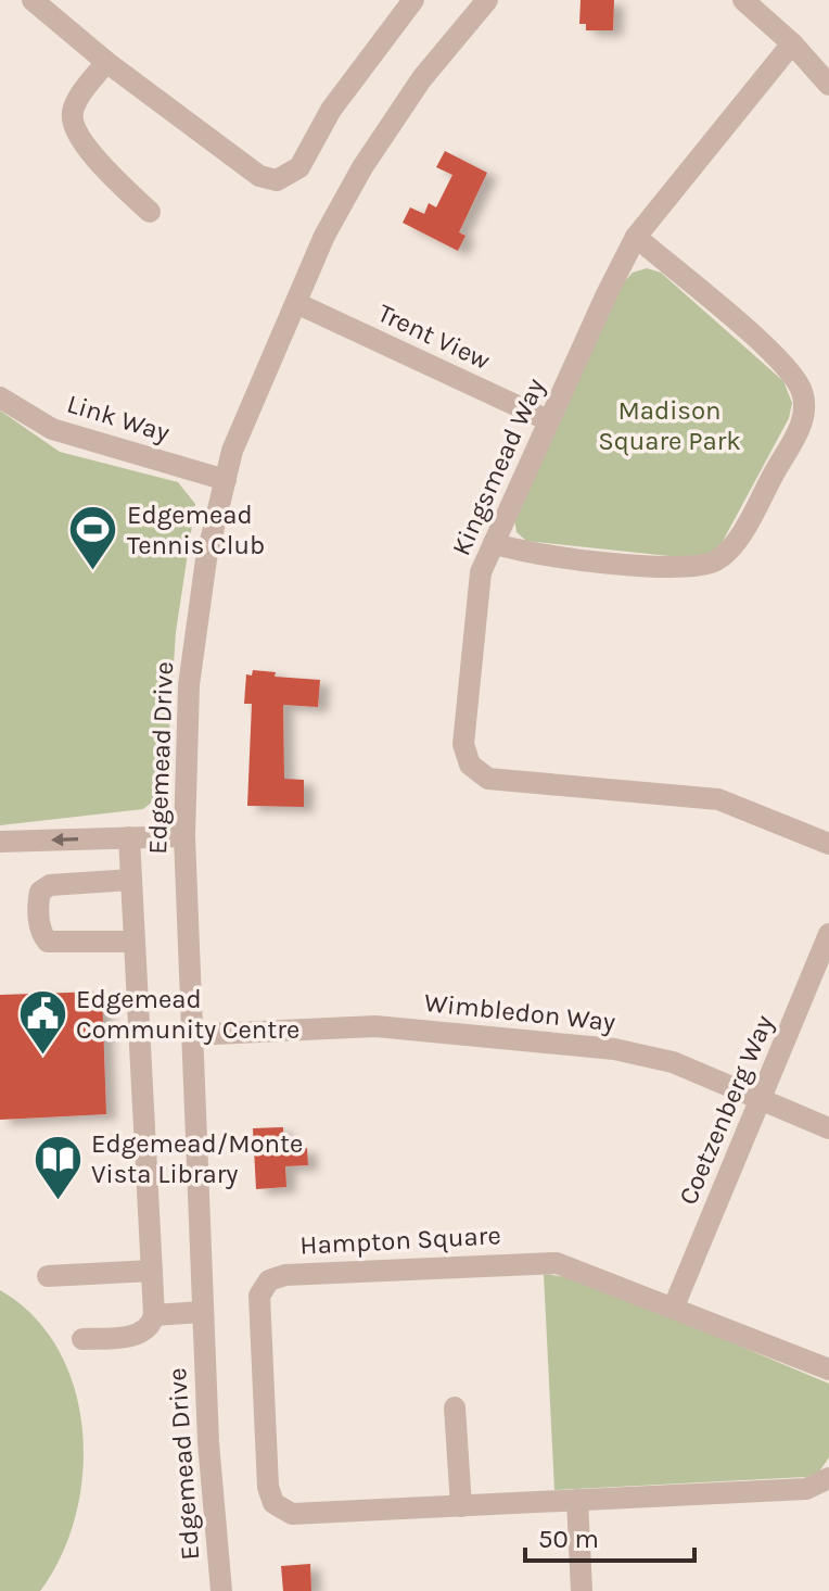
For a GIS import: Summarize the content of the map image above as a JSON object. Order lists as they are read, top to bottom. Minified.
{"streets":{"street":["Trent View","Link Way","Kingsmead Way","Edgemead Drive","Wimbledon Way","Coetzenberg Way","Hampton Square"]},"crossings":[["Trent View","Kingsmead Way"],["Trent View","Edgemead Drive"],["Link Way","Edgemead Drive"],["Edgemead Drive","Wimbledon Way"],["Wimbledon Way","Coetzenberg Way"],["Coetzenberg Way","Hampton Square"]],"parks":["Madison Square Park"],"places":{"sports":["Edgemead Tennis Club"],"public building":["Edgemead Community Centre"],"library":["Edgemead/Monte Vista Library"]},"scale_bar":"50 m"}
